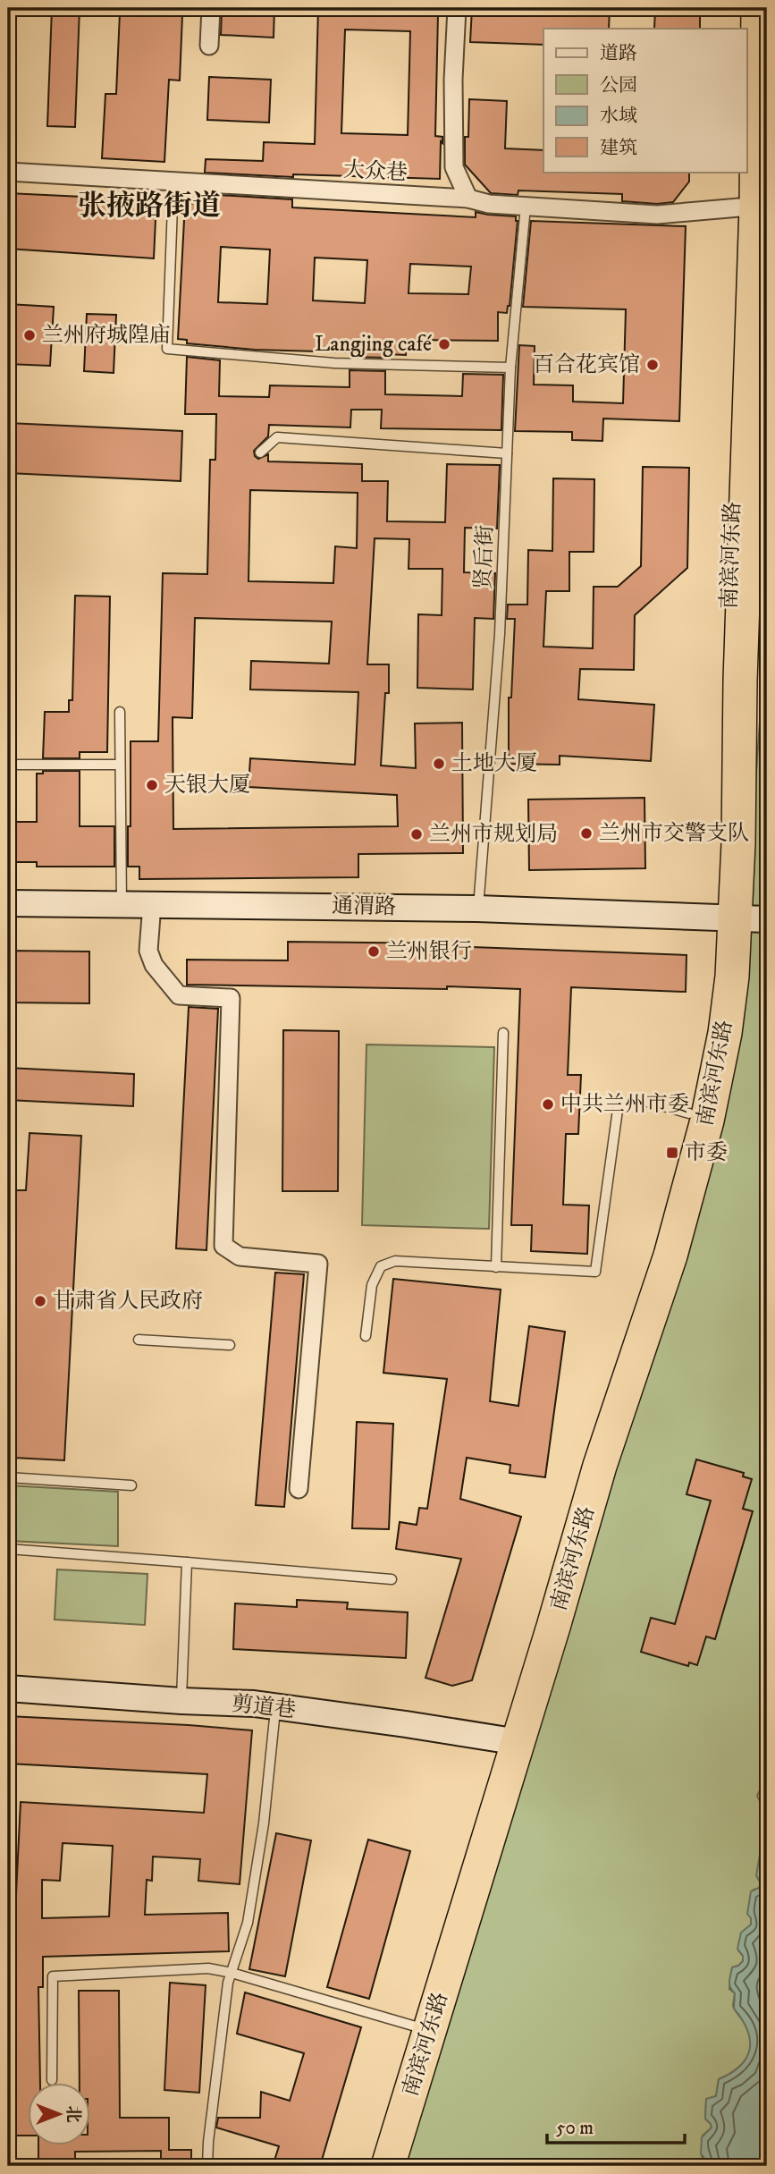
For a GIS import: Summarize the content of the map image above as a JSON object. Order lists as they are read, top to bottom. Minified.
{"streets":{"highway":["南滨河东路"],"street":["大众巷","通渭路","剪道巷"],"lane":["贤后街"]},"crossings":[["大众巷","南滨河东路"],["大众巷","贤后街"],["南滨河东路","通渭路"],["南滨河东路","剪道巷"],["贤后街","通渭路"]],"districts":["张掖路街道"],"places":{"other":["兰州府城隍庙","Langjing café","百合花宾馆","土地大厦","天银大厦","兰州市交警支队","兰州市规划局","兰州银行","中共兰州市委","甘肃省人民政府"],"transit":["市委"]},"legend":["道路","公园","水域","建筑"],"scale_bar":"50 m","north":"right"}
